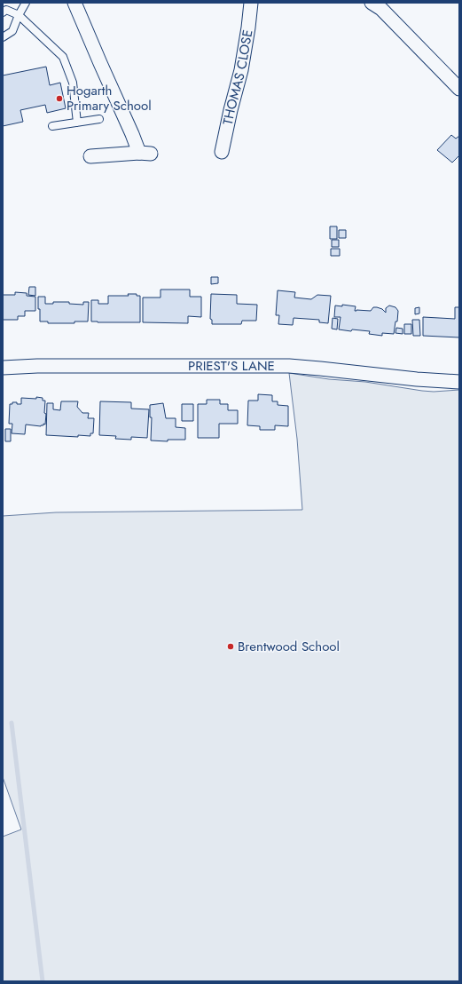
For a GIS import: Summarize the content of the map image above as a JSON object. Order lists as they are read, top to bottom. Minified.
{"streets":{"street":["THOMAS CLOSE","PRIEST'S LANE"]},"places":["Hogarth Primary School","Brentwood School"]}
